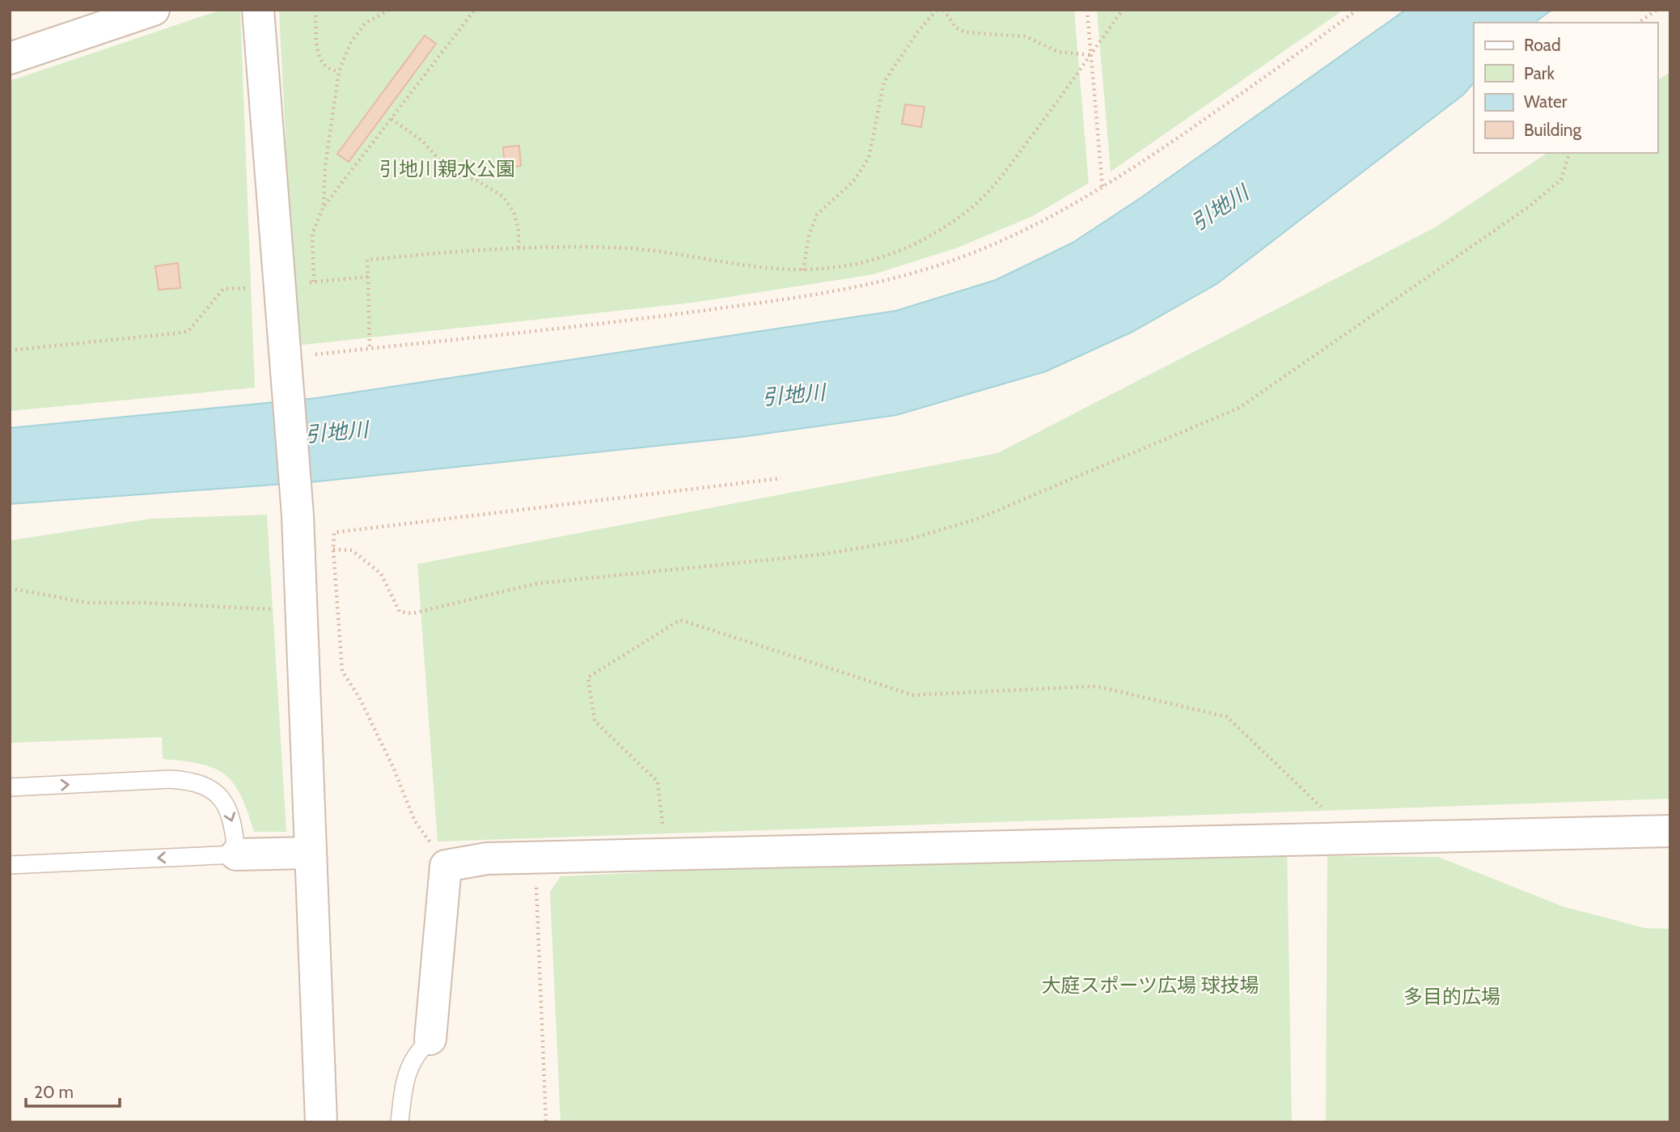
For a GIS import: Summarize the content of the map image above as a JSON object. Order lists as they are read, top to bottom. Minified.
{"water":["引地川"],"parks":["引地川親水公園","大庭スポーツ広場 球技場","多目的広場"],"legend":["Road","Park","Water","Building"],"scale_bar":"20 m"}
